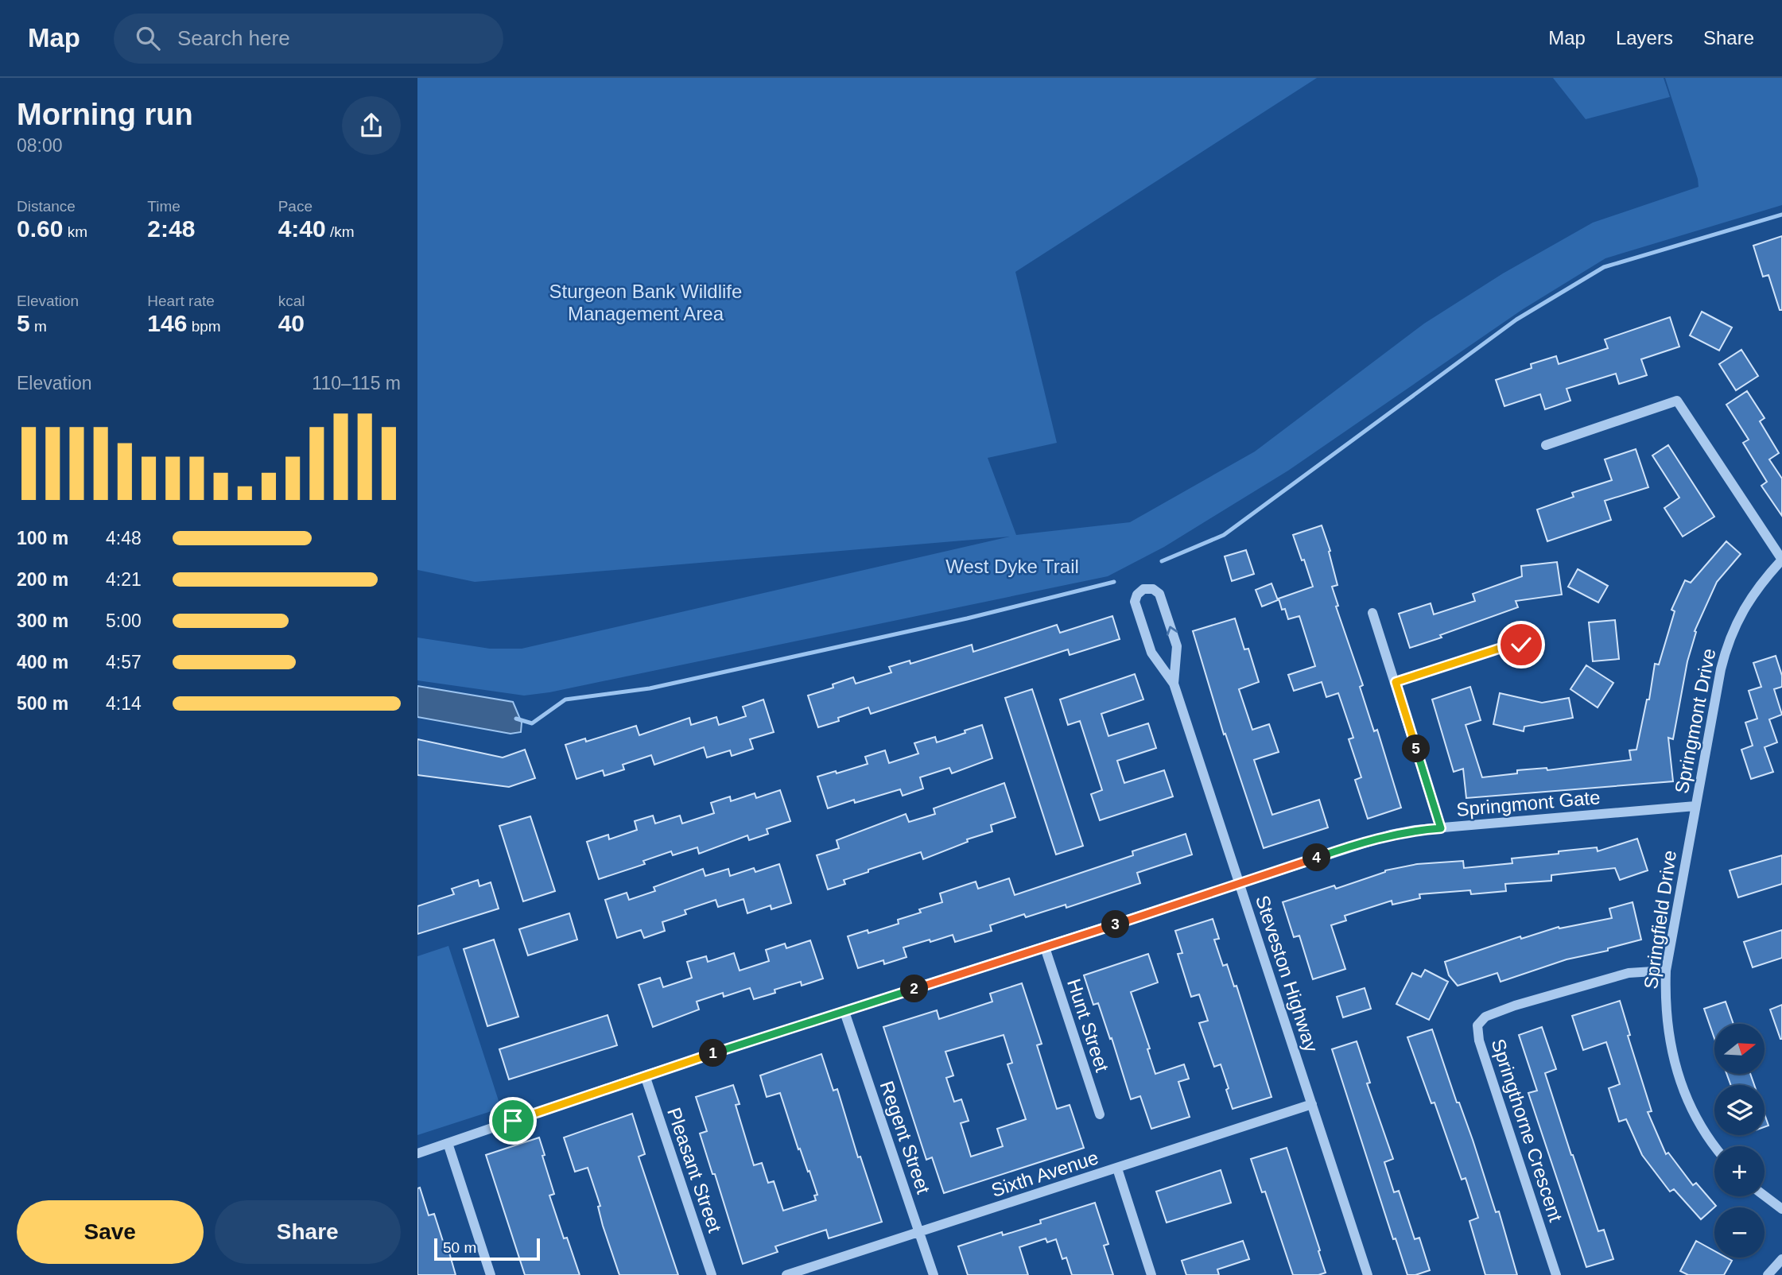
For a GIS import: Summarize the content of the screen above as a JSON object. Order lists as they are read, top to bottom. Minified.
{"streets":{"street":["Springmont Drive","Springmont Gate","Springfield Drive","Steveston Highway","Hunt Street","Springthorne Crescent","Regent Street","Pleasant Street","Sixth Avenue"]},"crossings":[["Springmont Drive","Springmont Gate"],["Springmont Drive","Springfield Drive"],["Springmont Gate","Springfield Drive"],["Springmont Gate","Steveston Highway"],["Springmont Gate","Hunt Street"],["Springmont Gate","Regent Street"],["Springmont Gate","Pleasant Street"],["Springfield Drive","Springthorne Crescent"],["Steveston Highway","Sixth Avenue"],["Regent Street","Sixth Avenue"]],"parks":["Sturgeon Bank Wildlife Management Area","West Dyke Trail"],"scale_bar":"50 m","north":"right","page":{"header":"Map","search":"Search here","nav":["Map","Layers","Share"],"heading":["Morning run","08:00"],"stats":[["Distance","0.60 km"],["Time","2:48"],["Pace","4:40 /km"],["Elevation","5 m"],["Heart rate","146 bpm"],["kcal","40"]],"chart":["Elevation","110–115 m"],"list":[{"name":"100 m","note":"4:48"},{"name":"200 m","note":"4:21"},{"name":"300 m","note":"5:00"},{"name":"400 m","note":"4:57"},{"name":"500 m","note":"4:14"}],"pins":["5","4","3","2","1"],"map_buttons":["+","−"],"buttons":["Save","Share"],"scale":"50 m"}}
